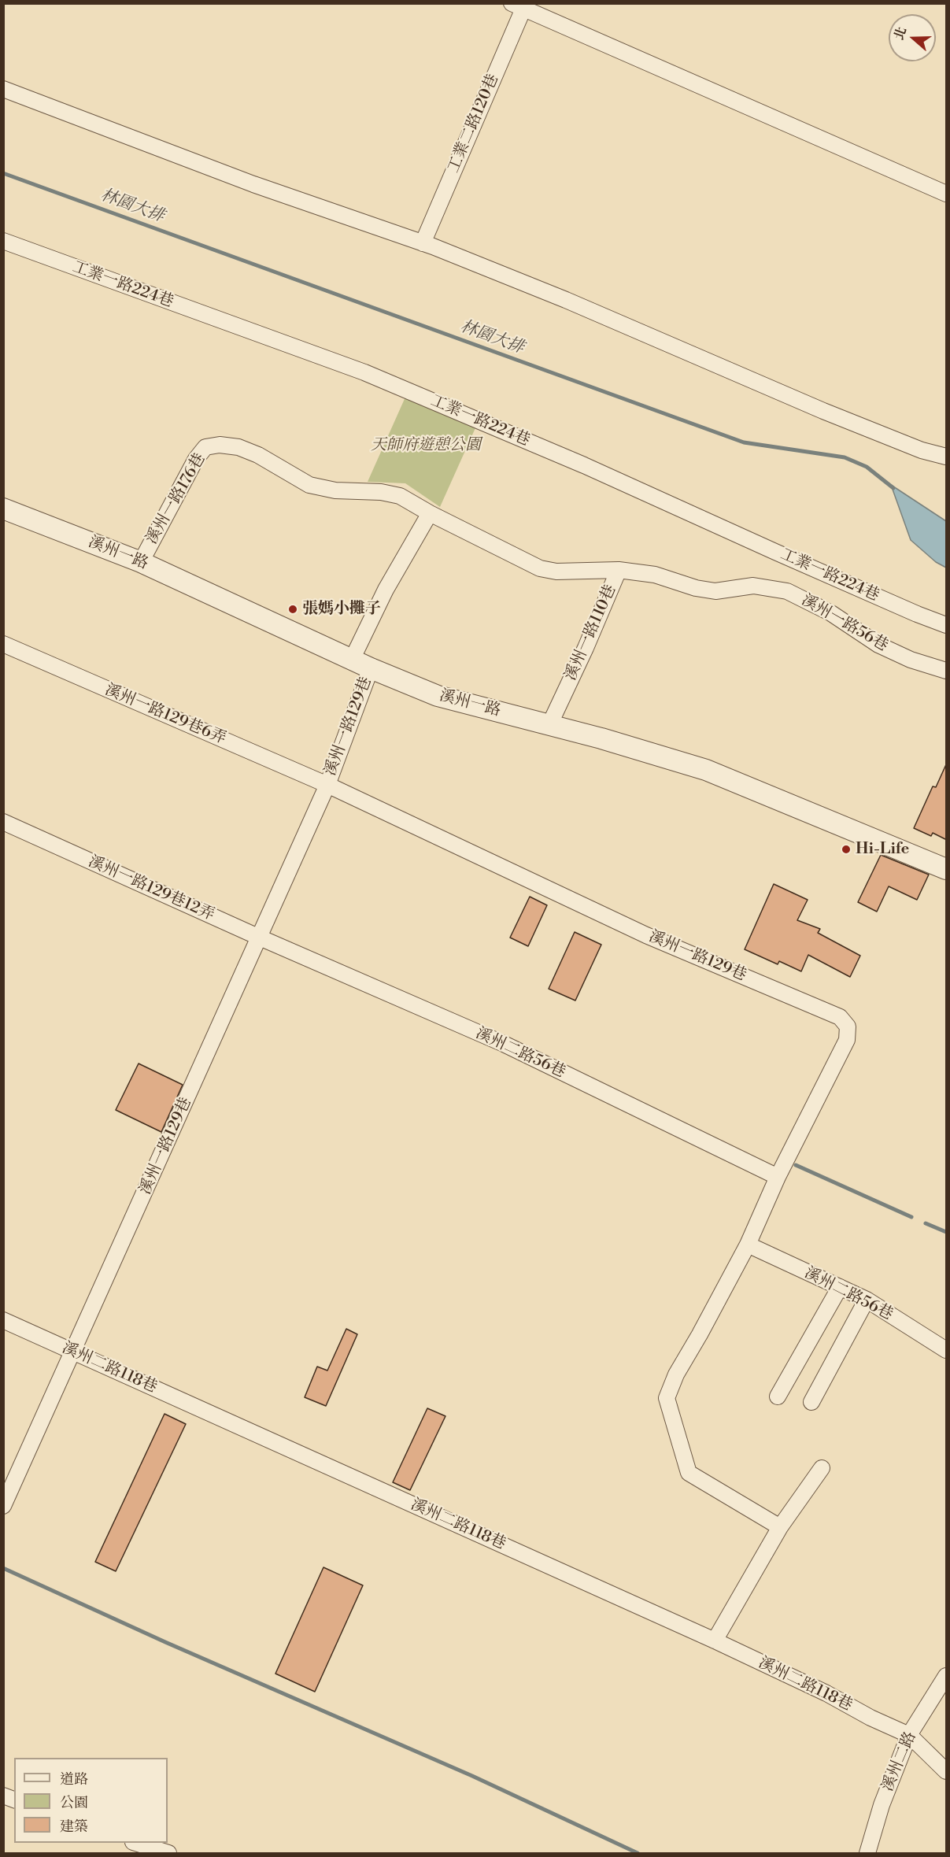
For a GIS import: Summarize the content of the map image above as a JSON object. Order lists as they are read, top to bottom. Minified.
{"streets":{"street":["工業二路120巷","工業一路224巷","溪州一路176巷","溪州一路","溪州一路56巷","溪州一路110巷","溪州一路129巷6弄","溪州一路129巷","溪州一路129巷12弄","溪州二路56巷","溪州二路118巷","溪州二路"]},"crossings":[["溪州一路176巷","溪州一路"],["溪州一路176巷","溪州一路110巷"],["溪州一路","溪州一路110巷"],["溪州一路","溪州一路129巷"],["溪州一路56巷","溪州一路110巷"],["溪州一路129巷6弄","溪州一路129巷"],["溪州一路129巷","溪州一路129巷12弄"],["溪州一路129巷","溪州二路56巷"],["溪州一路129巷","溪州二路118巷"],["溪州一路129巷12弄","溪州二路56巷"],["溪州二路118巷","溪州二路"]],"water":["林園大排"],"parks":["天師府遊憩公園"],"places":["張媽小攤子","Hi-Life"],"legend":["道路","公園","建築"],"north":"left"}
